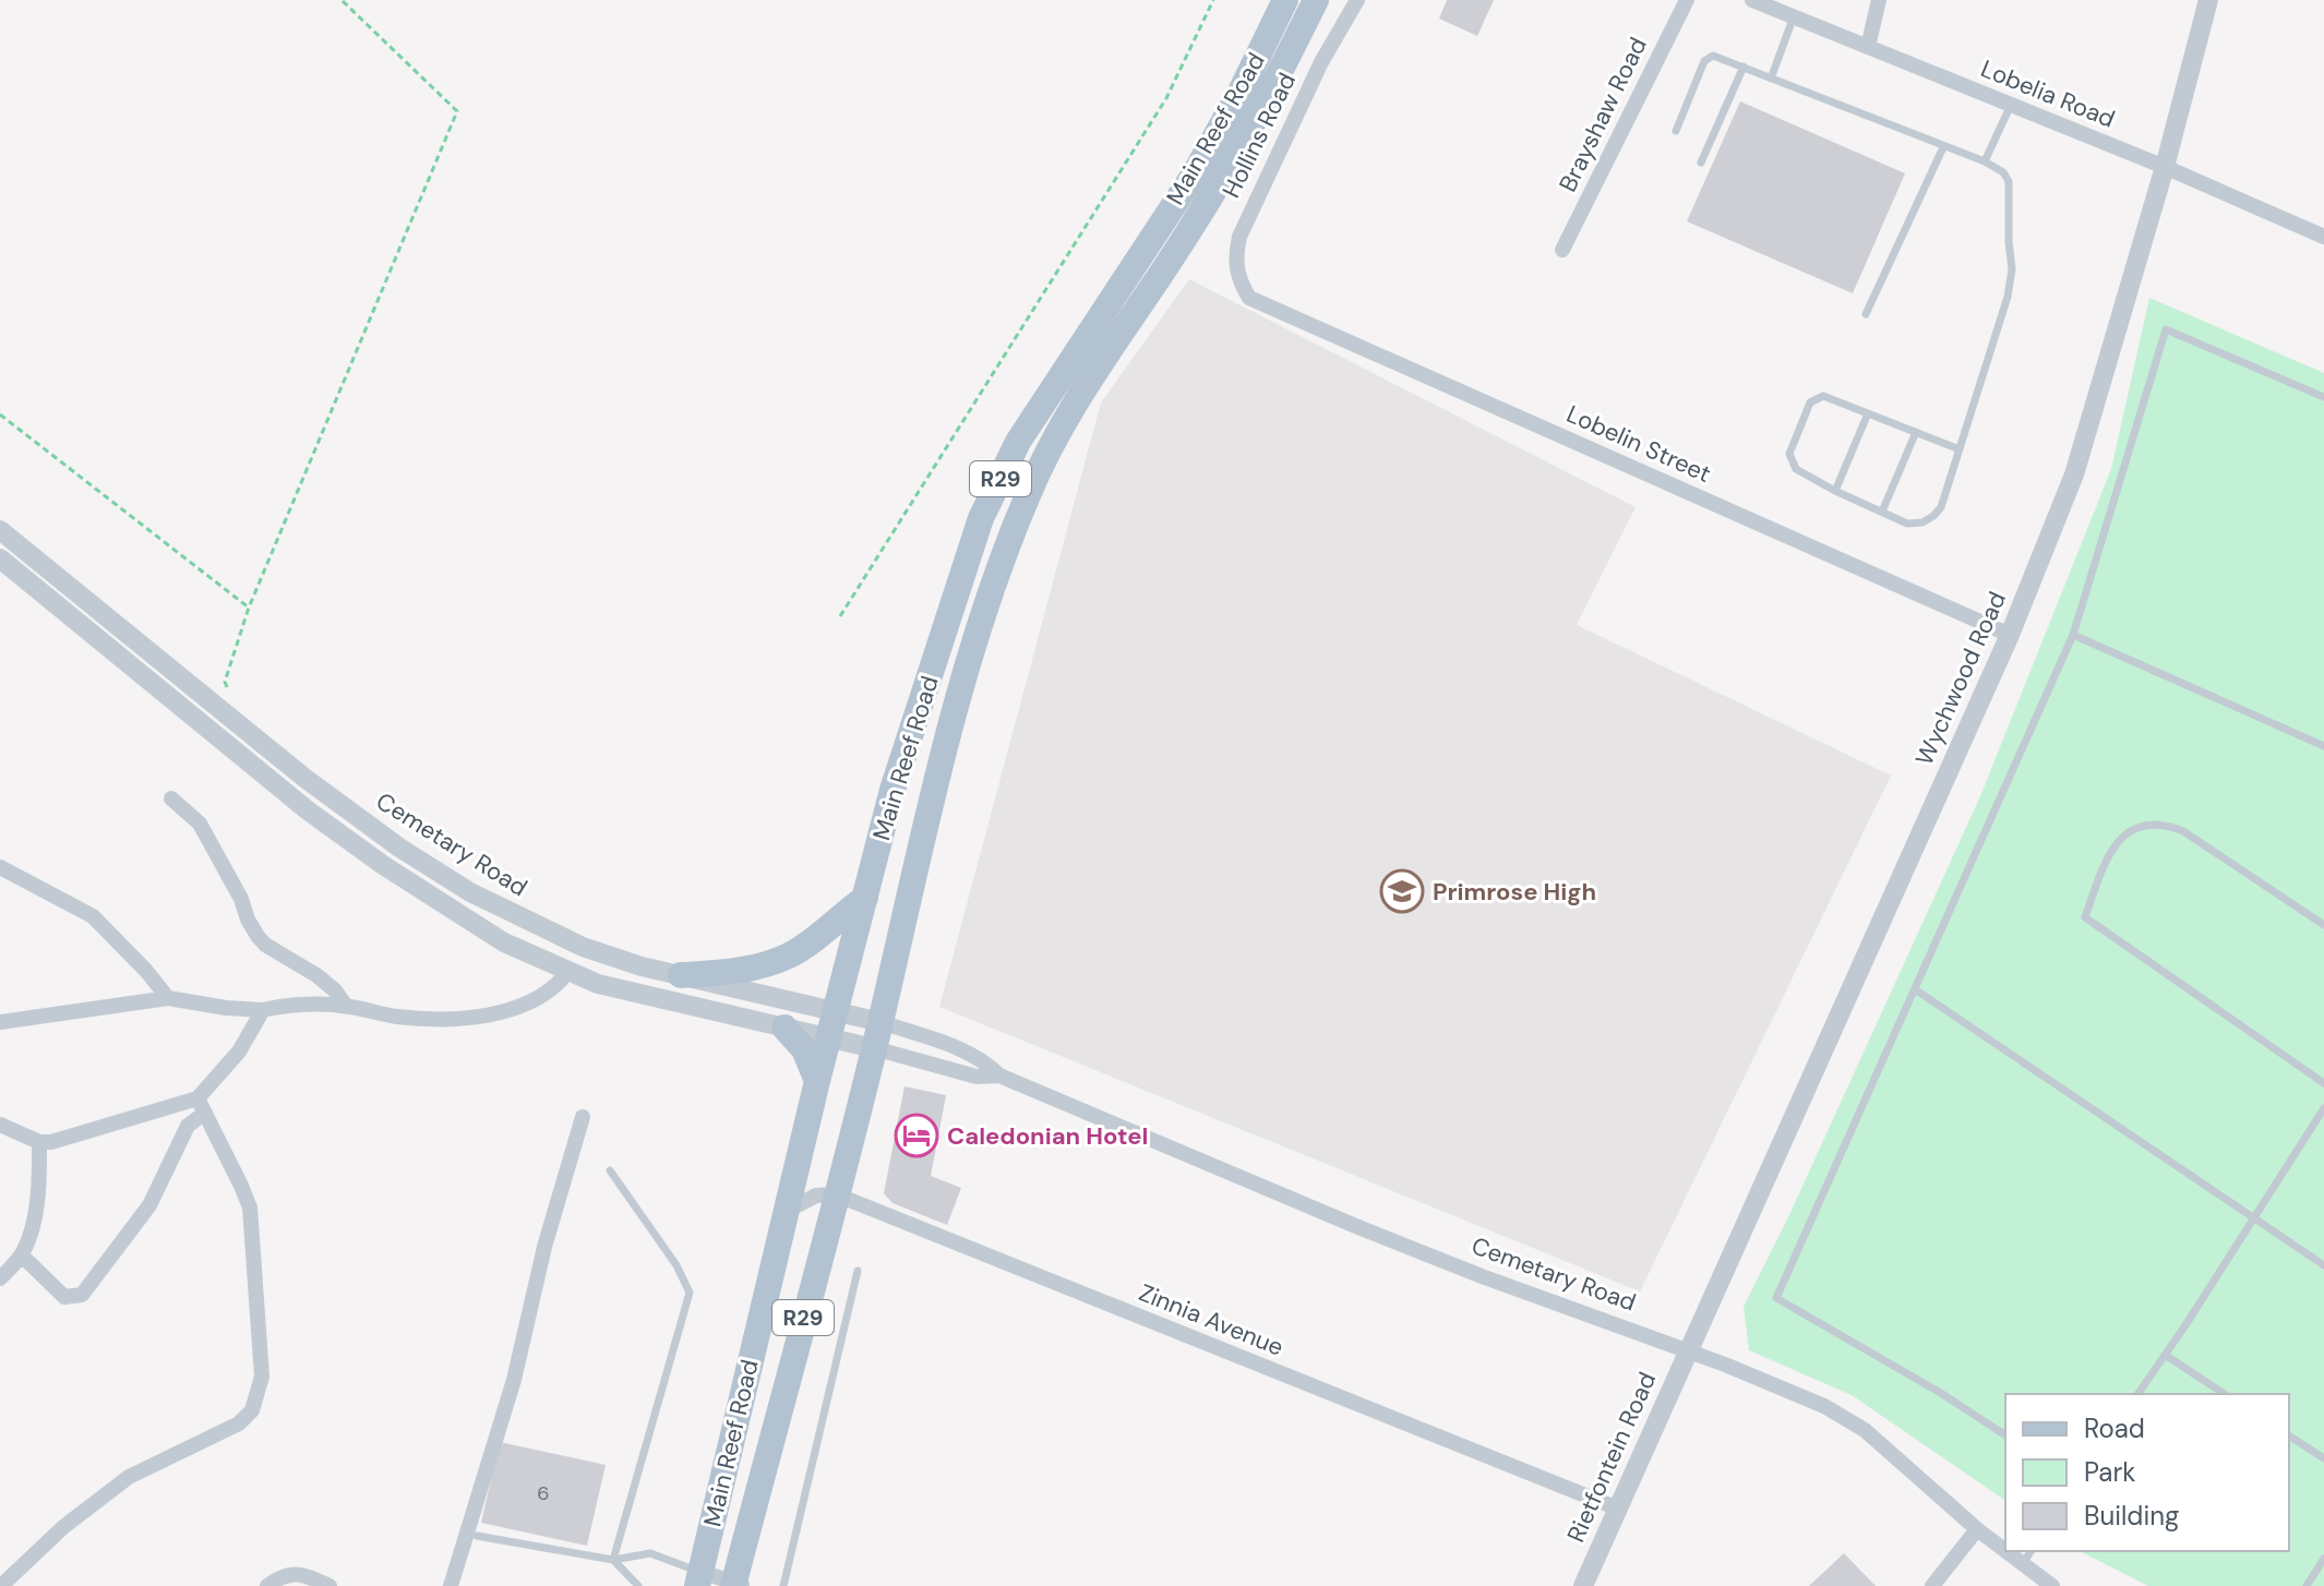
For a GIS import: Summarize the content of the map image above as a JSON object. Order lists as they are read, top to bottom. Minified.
{"streets":{"main road":["Main Reef Road","R29"],"street":["Lobelia Road","Brayshaw Road","Hollins Road","Lobelin Street","Wychwood Road","Cemetary Road","Zinnia Avenue","Rietfontein Road"]},"crossings":[["Lobelia Road","Wychwood Road"],["Main Reef Road","Cemetary Road"],["Main Reef Road","Zinnia Avenue"],["Hollins Road","Lobelin Street"],["Lobelin Street","Wychwood Road"],["Wychwood Road","Cemetary Road"],["Wychwood Road","Rietfontein Road"],["Cemetary Road","Rietfontein Road"],["Zinnia Avenue","Rietfontein Road"]],"places":{"school or university":["Primrose High"],"hotel":["Caledonian Hotel"]},"house_numbers":["6"],"legend":["Road","Park","Building"]}
